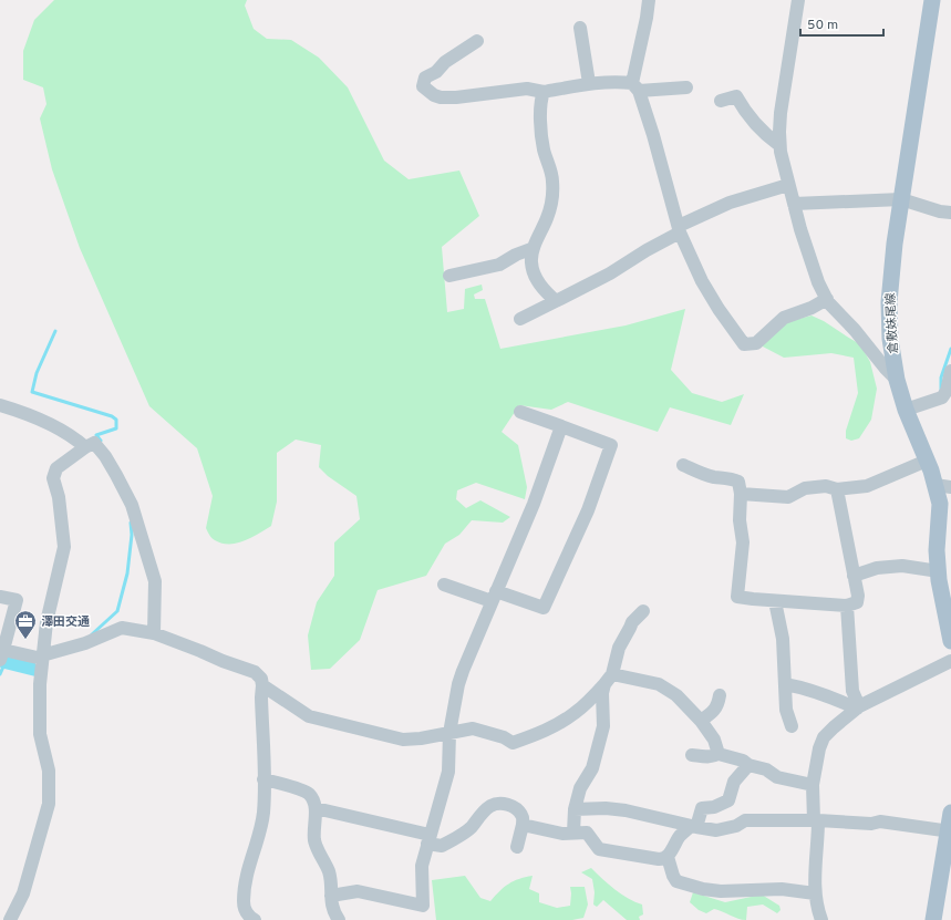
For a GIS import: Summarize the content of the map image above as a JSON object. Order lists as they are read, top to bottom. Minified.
{"streets":{"main road":["倉敷妹尾線"]},"places":{"office":["澤田交通"]},"scale_bar":"50 m"}
